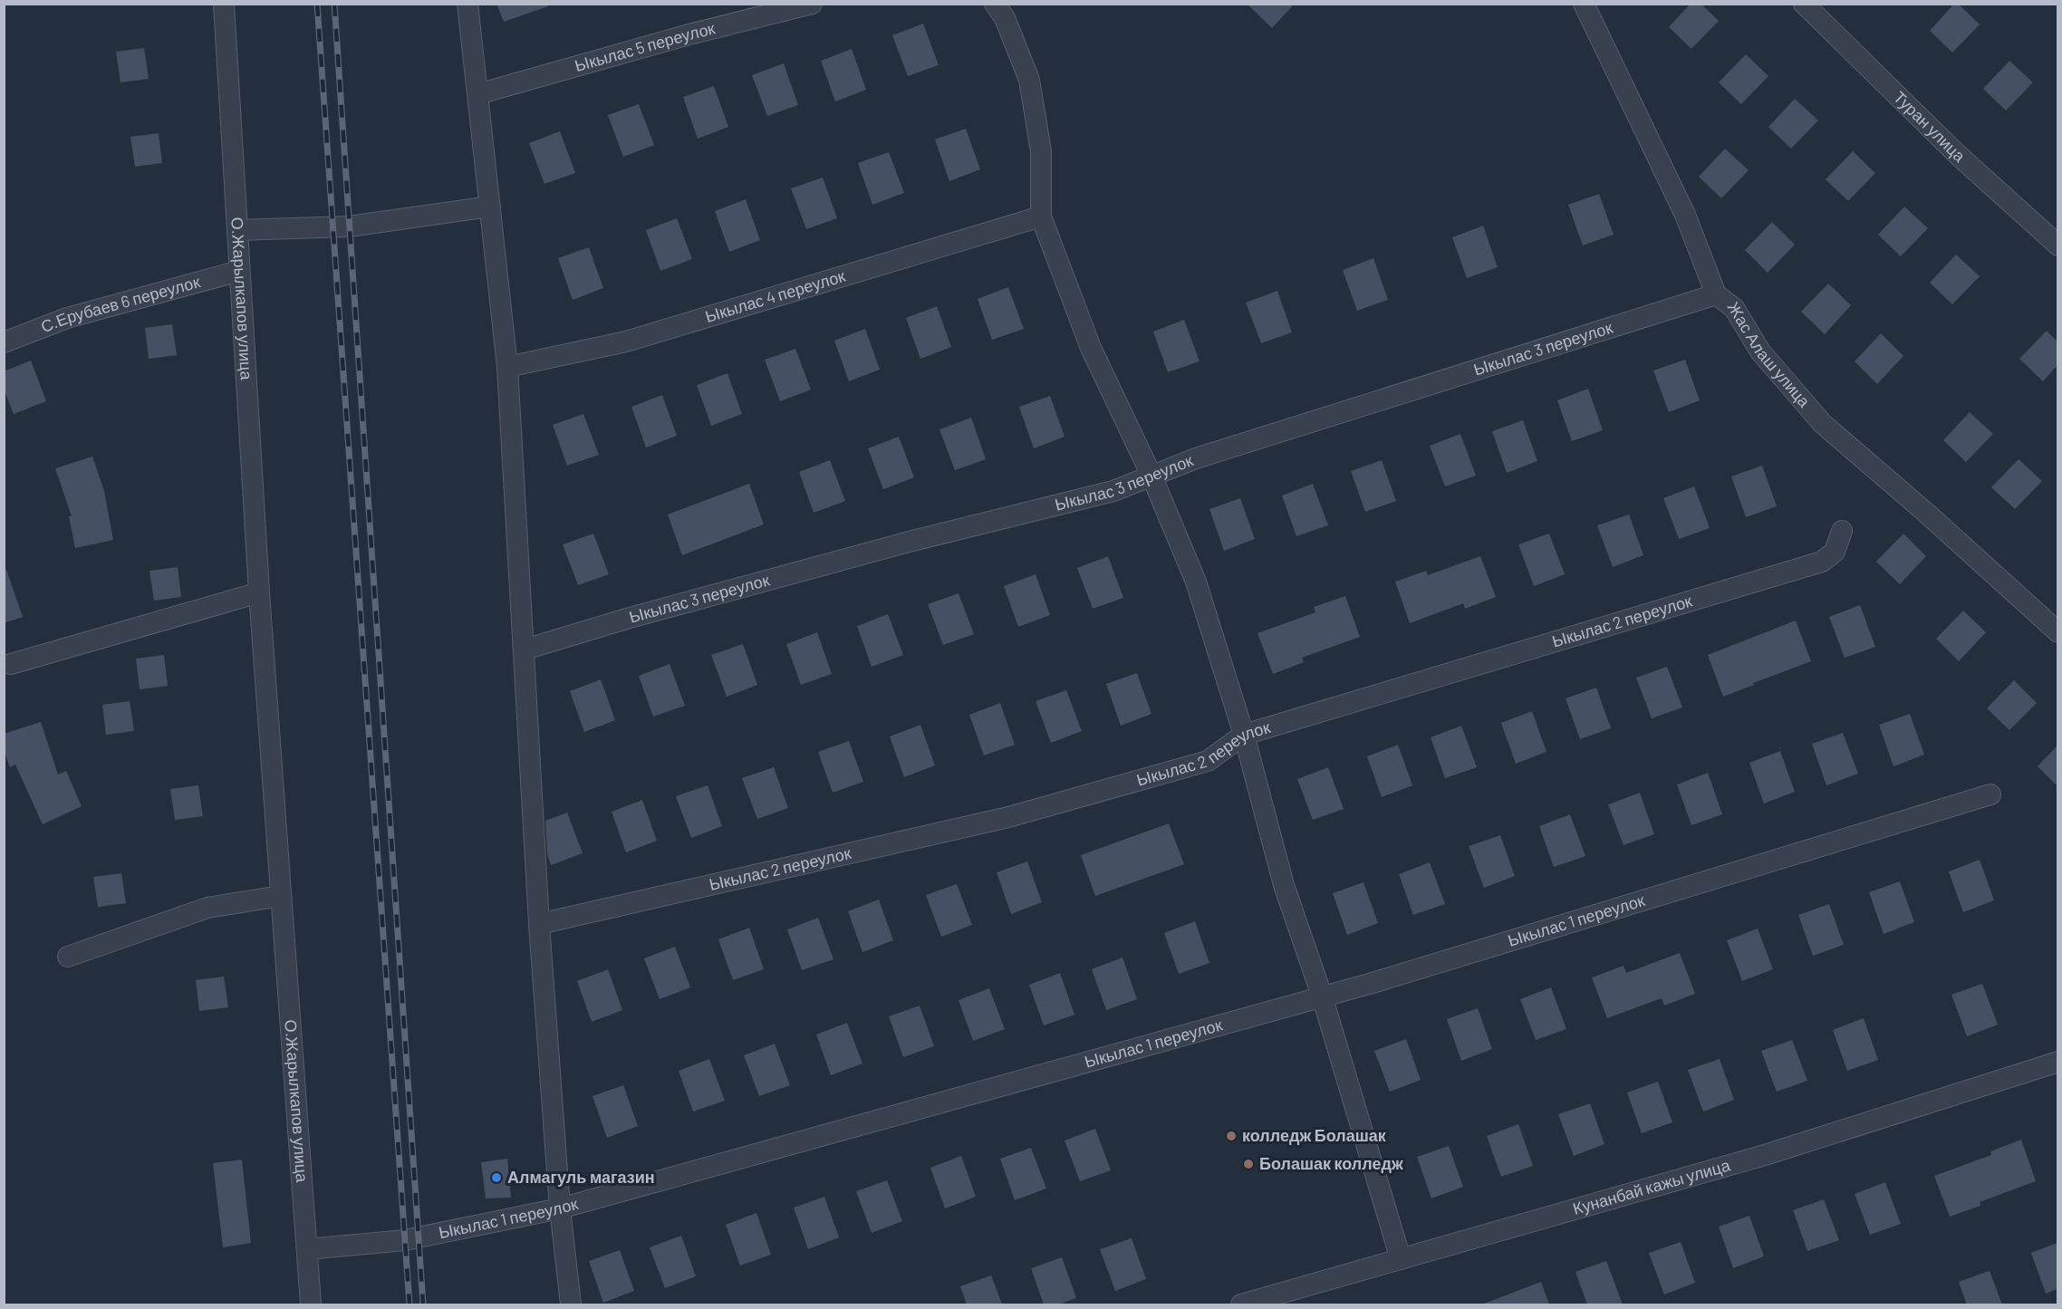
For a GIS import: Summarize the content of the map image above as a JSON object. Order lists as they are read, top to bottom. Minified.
{"streets":{"street":["Ыкылас 5 переулок","Туран улица","Ыкылас 4 переулок","О.Жарылкапов улица","С.Ерубаев 6 переулок","Ыкылас 3 переулок","Жас Алаш улица","Ыкылас 2 переулок","Ыкылас 1 переулок","Кунанбай кажы улица"]},"crossings":[["О.Жарылкапов улица","С.Ерубаев 6 переулок"],["О.Жарылкапов улица","Ыкылас 1 переулок"],["Ыкылас 3 переулок","Жас Алаш улица"]],"places":["колледж Болашак","Болашак колледж","Алмагуль магазин"]}
